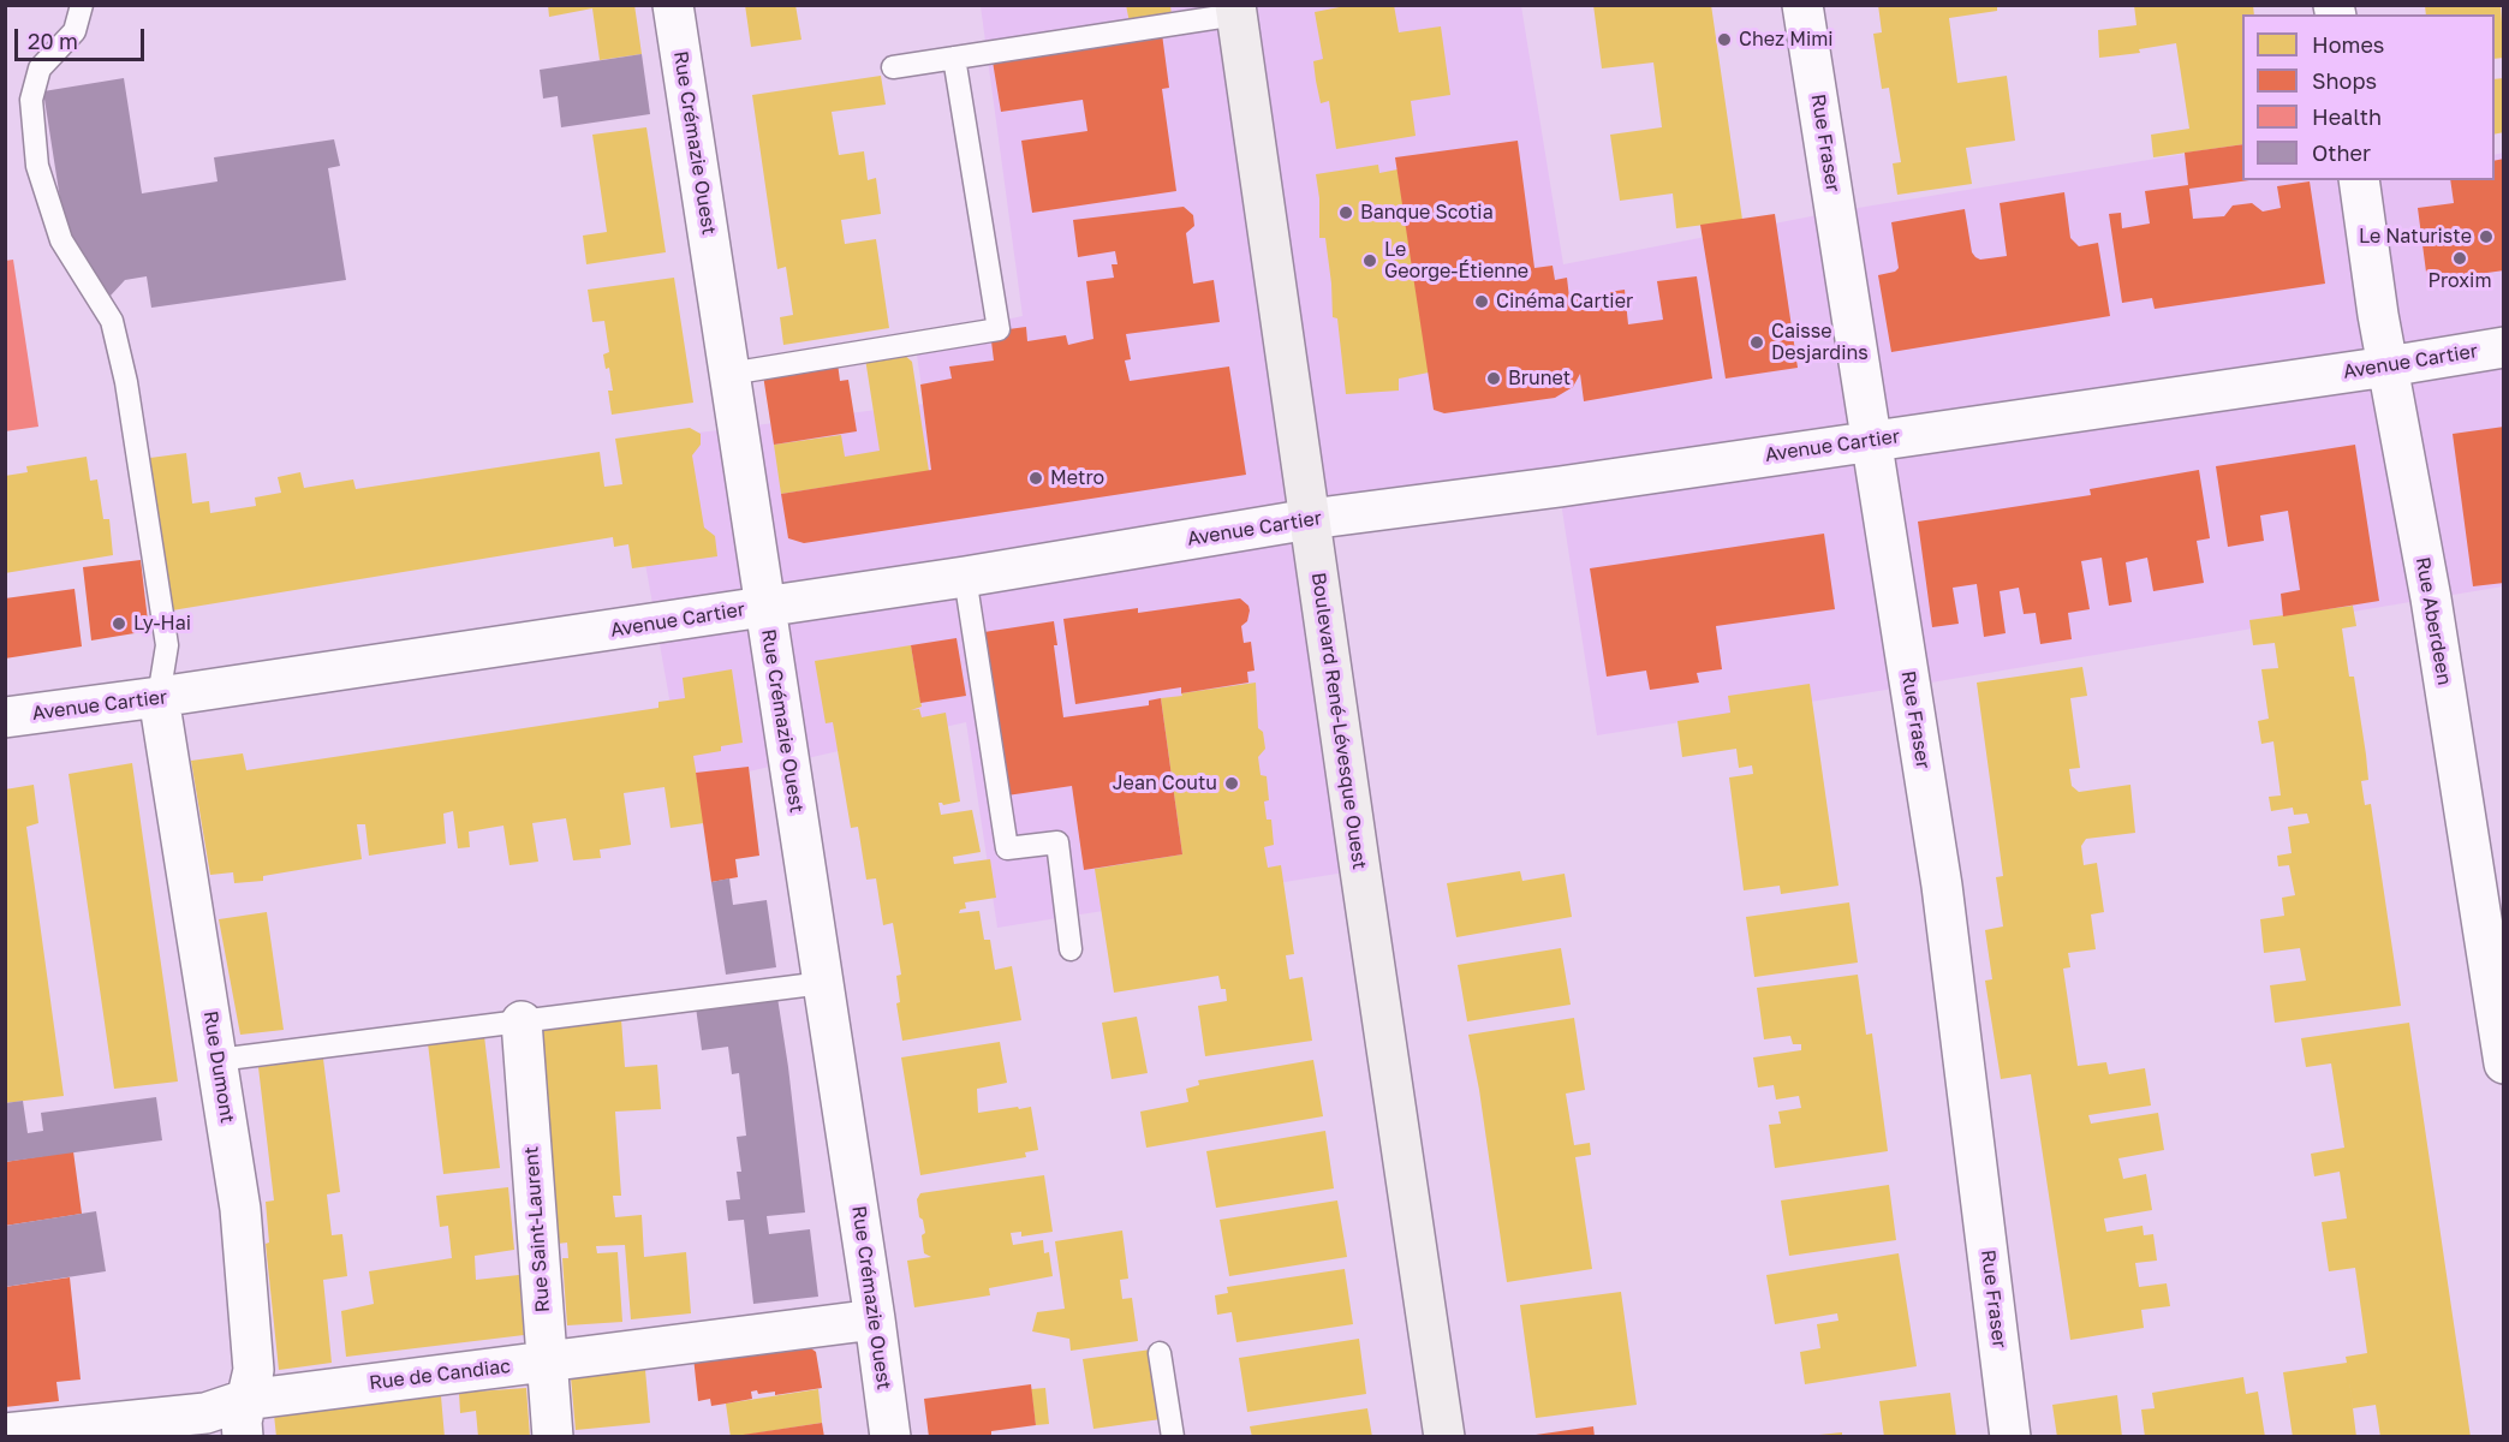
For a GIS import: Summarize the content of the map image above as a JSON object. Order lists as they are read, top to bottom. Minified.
{"streets":{"main road":["Boulevard René-Lévesque Ouest"],"street":["Rue Crémazie Ouest","Rue Fraser","Avenue Cartier","Rue Aberdeen","Rue Dumont","Rue Saint-Laurent","Rue de Candiac"]},"crossings":[["Rue Crémazie Ouest","Avenue Cartier"],["Rue Crémazie Ouest","Rue de Candiac"],["Rue Fraser","Avenue Cartier"],["Avenue Cartier","Rue Aberdeen"],["Avenue Cartier","Boulevard René-Lévesque Ouest"],["Avenue Cartier","Rue Dumont"],["Rue Dumont","Rue de Candiac"],["Rue Saint-Laurent","Rue de Candiac"]],"places":["Chez Mimi","Banque Scotia","Le Naturiste","Proxim","Le George-Étienne","Cinéma Cartier","Caisse Desjardins","Brunet","Metro","Ly-Hai","Jean Coutu"],"legend":["Homes","Shops","Health","Other"],"scale_bar":"20 m"}
